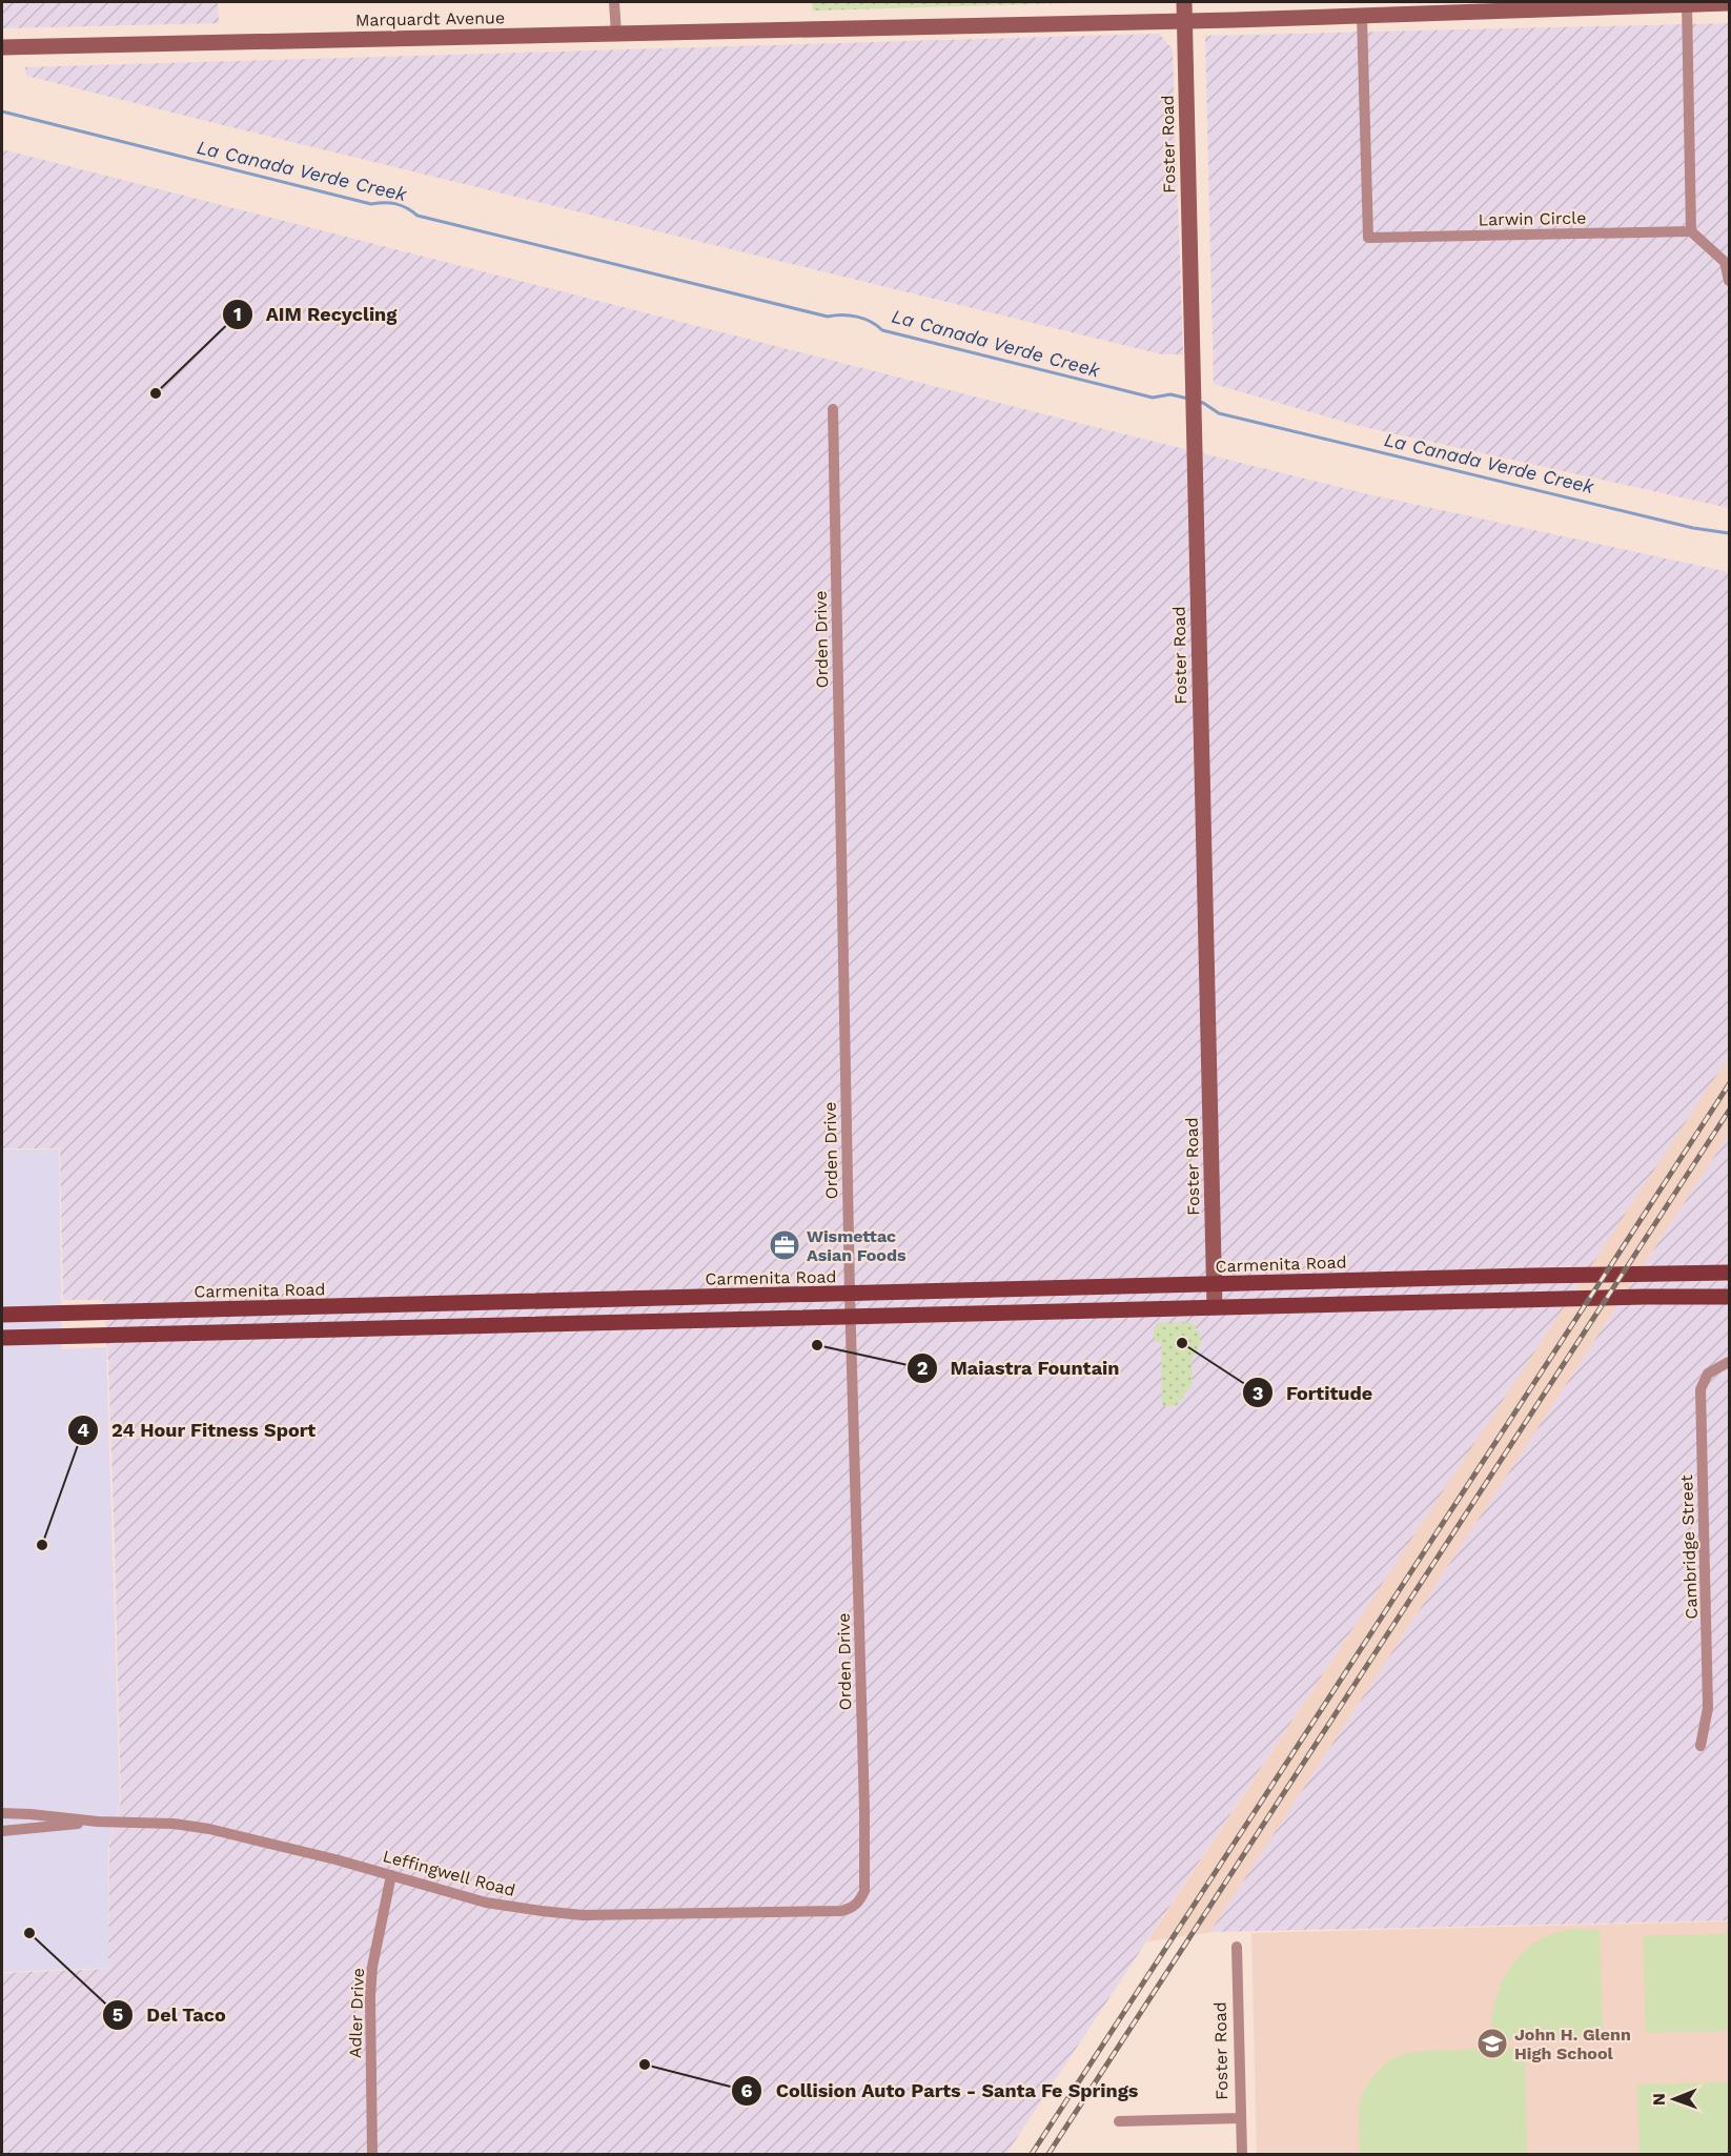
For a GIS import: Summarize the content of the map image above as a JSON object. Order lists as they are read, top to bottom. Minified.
{"streets":{"main road":["Carmenita Road"],"street":["Marquardt Avenue","Foster Road","Larwin Circle","Orden Drive","Cambridge Street","Leffingwell Road","Adler Drive"]},"crossings":[["Marquardt Avenue","Foster Road"],["Marquardt Avenue","Larwin Circle"],["Foster Road","Carmenita Road"],["Orden Drive","Carmenita Road"],["Orden Drive","Leffingwell Road"],["Leffingwell Road","Adler Drive"]],"water":["La Canada Verde Creek"],"places":{"other":["AIM Recycling","Fortitude","Maiastra Fountain","24 Hour Fitness Sport","Del Taco","Collision Auto Parts - Santa Fe Springs"],"office":["Wismettac Asian Foods"],"school or university":["John H. Glenn High School"]},"north":"left"}
